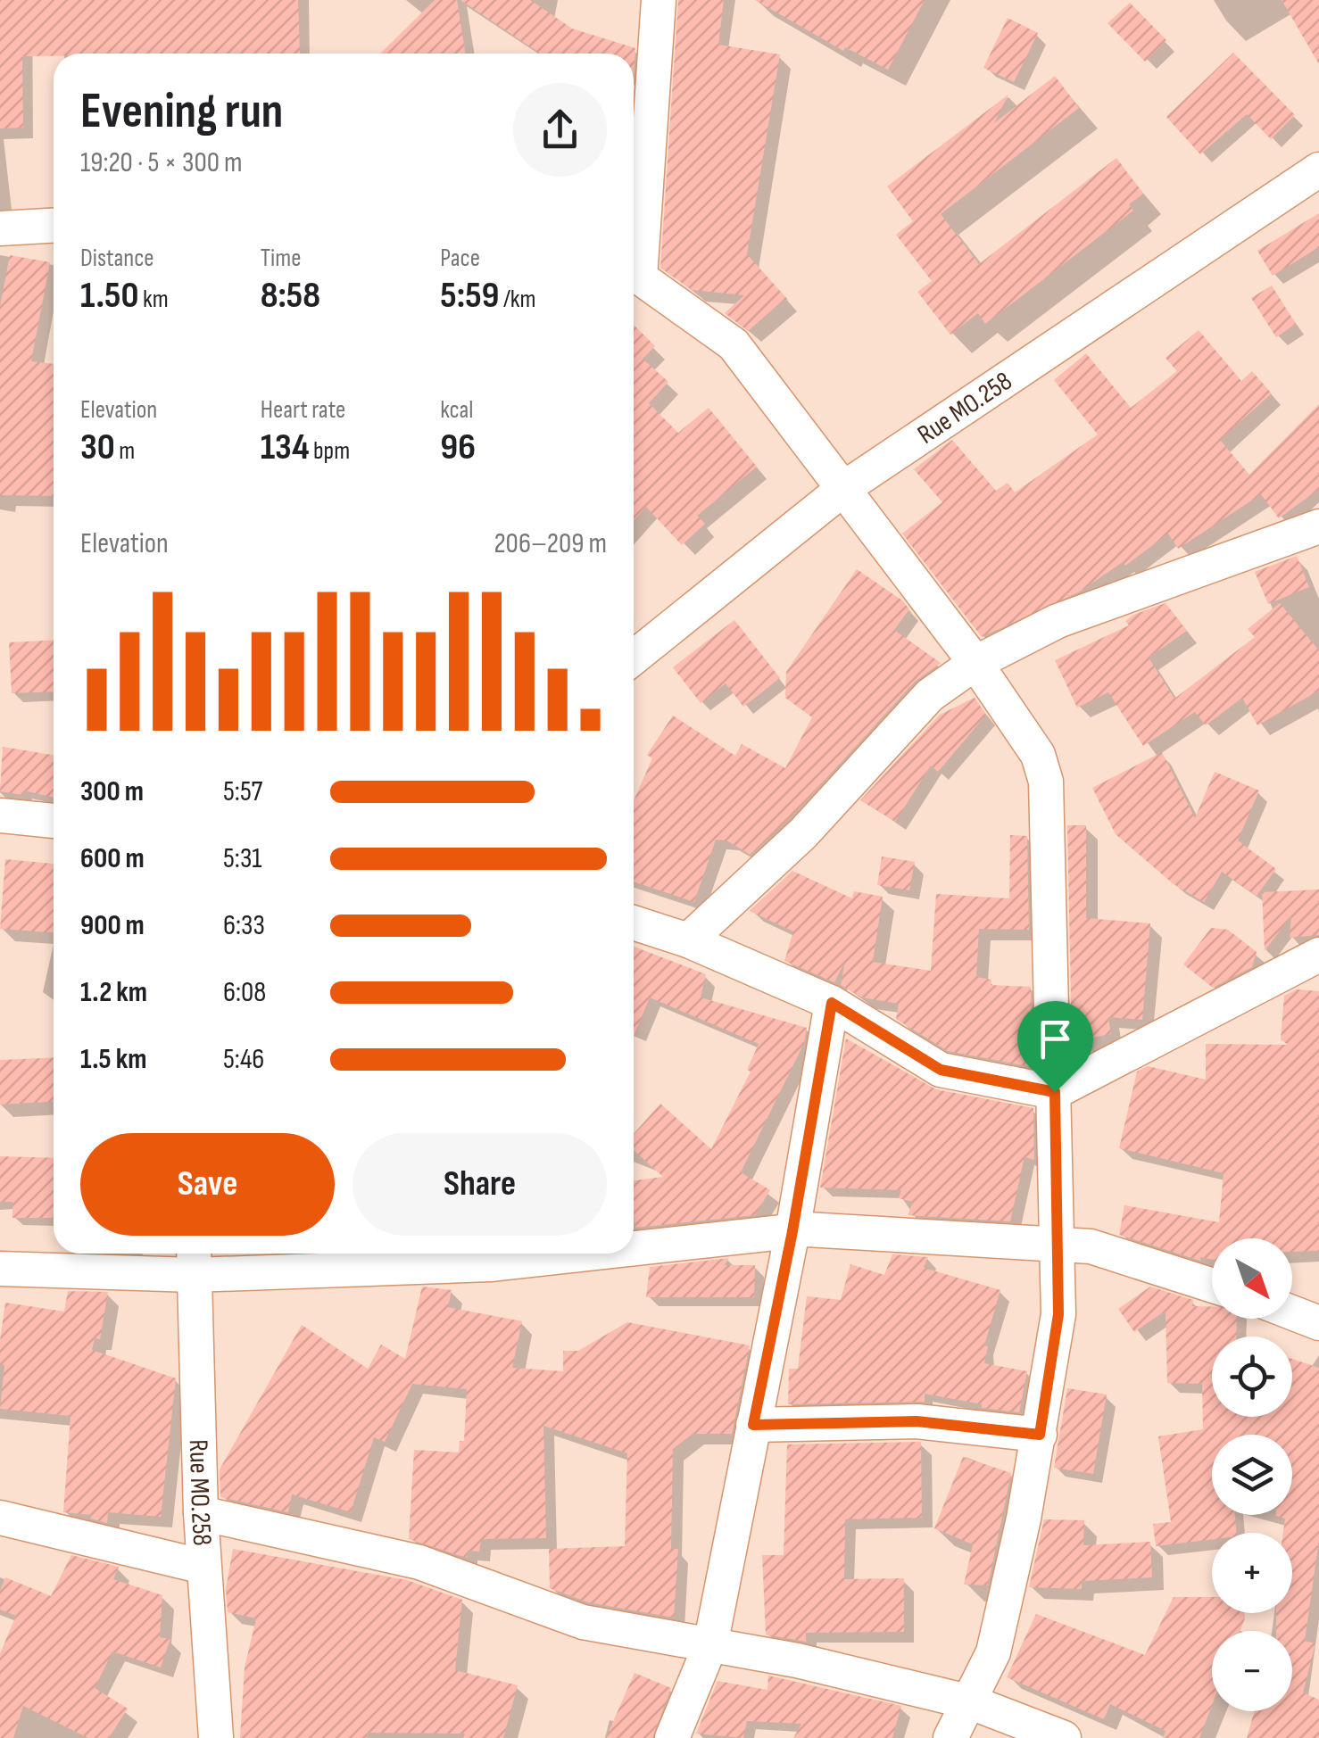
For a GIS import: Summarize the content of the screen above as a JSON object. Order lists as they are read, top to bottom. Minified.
{"streets":{"street":["Rue MO.258"]},"north":"bottom right","page":{"heading":["Evening run","19:20 · 5 × 300 m"],"stats":[["Distance","1.50 km"],["Time","8:58"],["Pace","5:59 /km"],["Elevation","30 m"],["Heart rate","134 bpm"],["kcal","96"]],"chart":["Elevation","206–209 m"],"list":[{"name":"300 m","note":"5:57"},{"name":"600 m","note":"5:31"},{"name":"900 m","note":"6:33"},{"name":"1.2 km","note":"6:08"},{"name":"1.5 km","note":"5:46"}],"buttons":["Save","Share"],"map_buttons":["+","−"]}}
